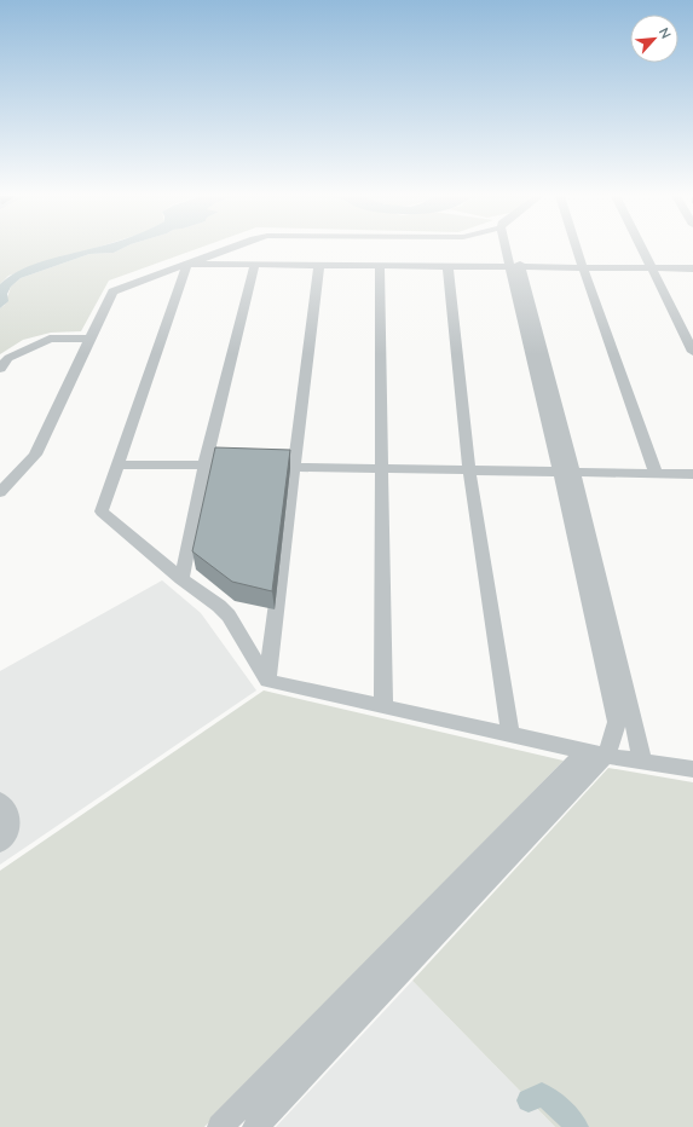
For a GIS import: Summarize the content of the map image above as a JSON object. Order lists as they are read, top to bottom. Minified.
{"north":"top right"}
